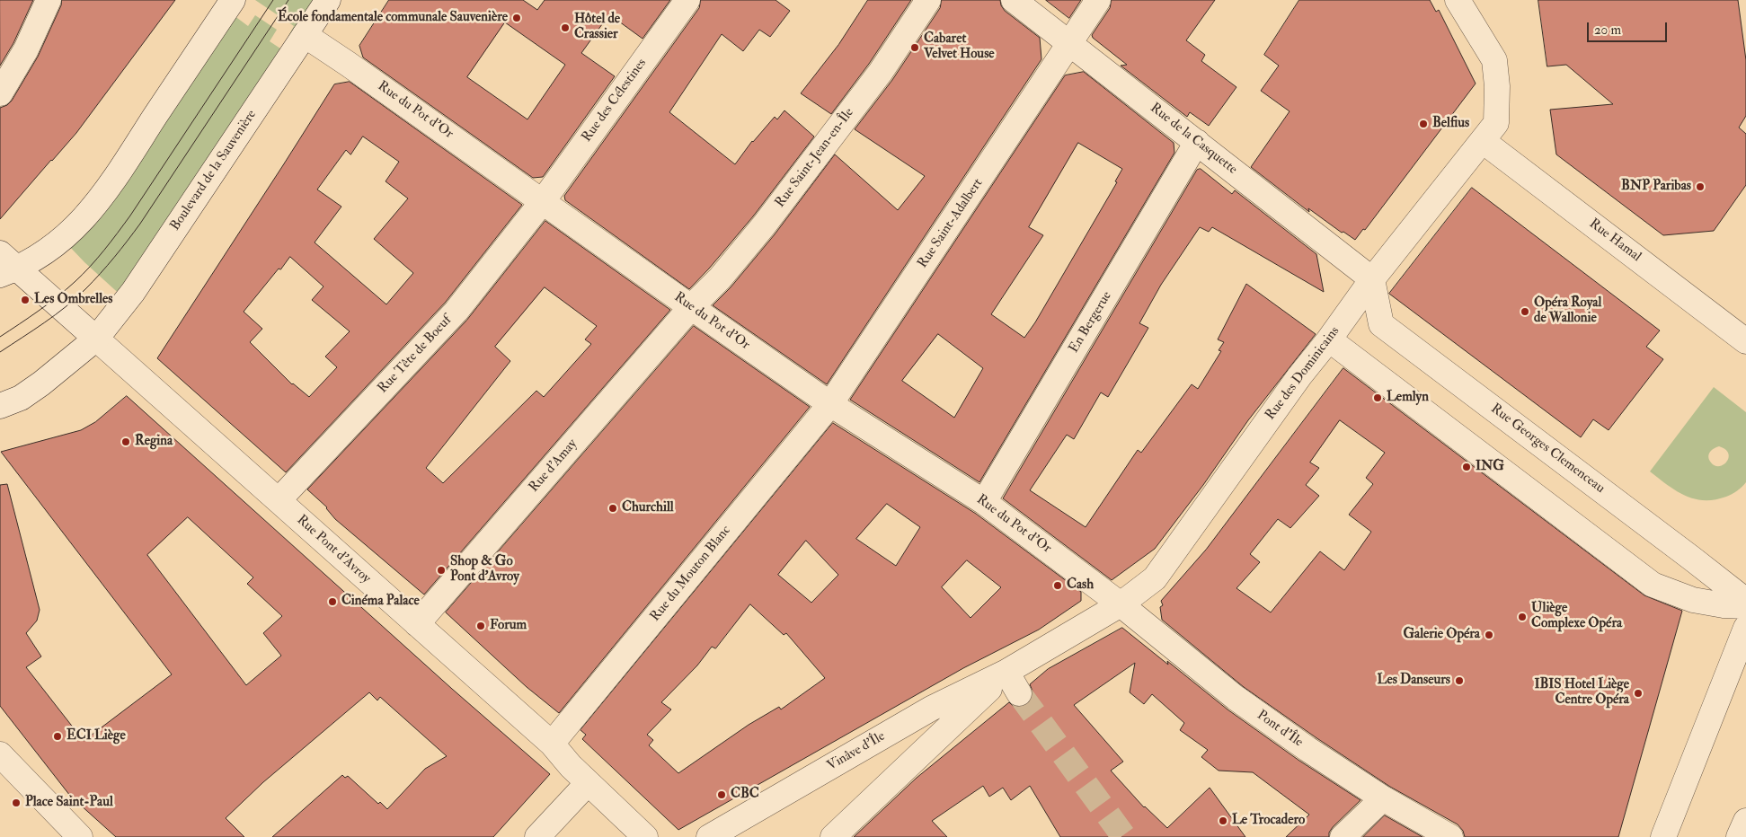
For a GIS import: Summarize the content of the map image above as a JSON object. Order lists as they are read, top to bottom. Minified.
{"streets":{"street":["Rue des Célestines","Rue du Pot d'Or","Rue de la Casquette","Rue Saint-Jean-en-Île","Boulevard de la Sauvenière","Rue Saint-Adalbert","Rue Hamal","En Bergerue","Rue Tête de Boeuf","Rue des Dominicains","Rue Georges Clemenceau","Rue d'Amay","Rue Pont d'Avroy","Rue du Mouton Blanc","Pont d'Île","Vinâve d'Île"]},"crossings":[["Rue des Célestines","Rue du Pot d'Or"],["Rue des Célestines","Rue Tête de Boeuf"],["Rue du Pot d'Or","Rue Saint-Jean-en-Île"],["Rue du Pot d'Or","Boulevard de la Sauvenière"],["Rue du Pot d'Or","Rue Saint-Adalbert"],["Rue du Pot d'Or","En Bergerue"],["Rue du Pot d'Or","Rue Tête de Boeuf"],["Rue du Pot d'Or","Rue des Dominicains"],["Rue du Pot d'Or","Rue d'Amay"],["Rue du Pot d'Or","Rue du Mouton Blanc"],["Rue du Pot d'Or","Pont d'Île"],["Rue du Pot d'Or","Vinâve d'Île"],["Rue de la Casquette","Rue Saint-Adalbert"],["Rue de la Casquette","En Bergerue"],["Rue de la Casquette","Rue des Dominicains"],["Rue de la Casquette","Rue Georges Clemenceau"],["Rue Saint-Jean-en-Île","Rue d'Amay"],["Boulevard de la Sauvenière","Rue Pont d'Avroy"],["Rue Saint-Adalbert","Rue du Mouton Blanc"],["Rue Hamal","Rue des Dominicains"],["Rue Tête de Boeuf","Rue Pont d'Avroy"],["Rue des Dominicains","Rue Georges Clemenceau"],["Rue des Dominicains","Pont d'Île"],["Rue des Dominicains","Vinâve d'Île"],["Rue d'Amay","Rue Pont d'Avroy"],["Rue Pont d'Avroy","Rue du Mouton Blanc"],["Pont d'Île","Vinâve d'Île"]],"places":["École fondamentale communale Sauvenière","Hôtel de Crassier","Cabaret Velvet House","Belfius","BNP Paribas","Les Ombrelles","Opéra Royal de Wallonie","Lemlyn","Regina","ING","Churchill","Shop & Go Pont d'Avroy","Cash","Cinéma Palace","Uliège Complexe Opéra","Forum","Galerie Opéra","Les Danseurs","IBIS Hotel Liège Centre Opéra","ECI Liège","CBC","Place Saint-Paul","Le Trocadero"],"scale_bar":"20 m"}
